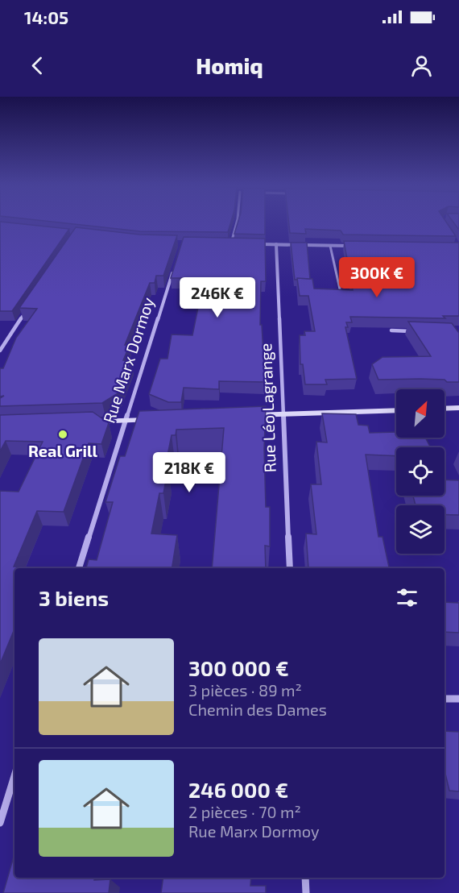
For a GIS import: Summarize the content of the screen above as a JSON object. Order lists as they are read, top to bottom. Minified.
{"streets":{"street":["Rue Marx Dormoy","Rue Léo Lagrange"]},"places":["Real Grill"],"north":"top right","page":{"status":"14:05","header":"Homiq","price":["300K €","246K €","218K €"],"heading":"3 biens","list":[{"name":"300 000 €","note":"3 pièces · 89 m² · Chemin des Dames"},{"name":"246 000 €","note":"2 pièces · 70 m² · Rue Marx Dormoy"}]}}
